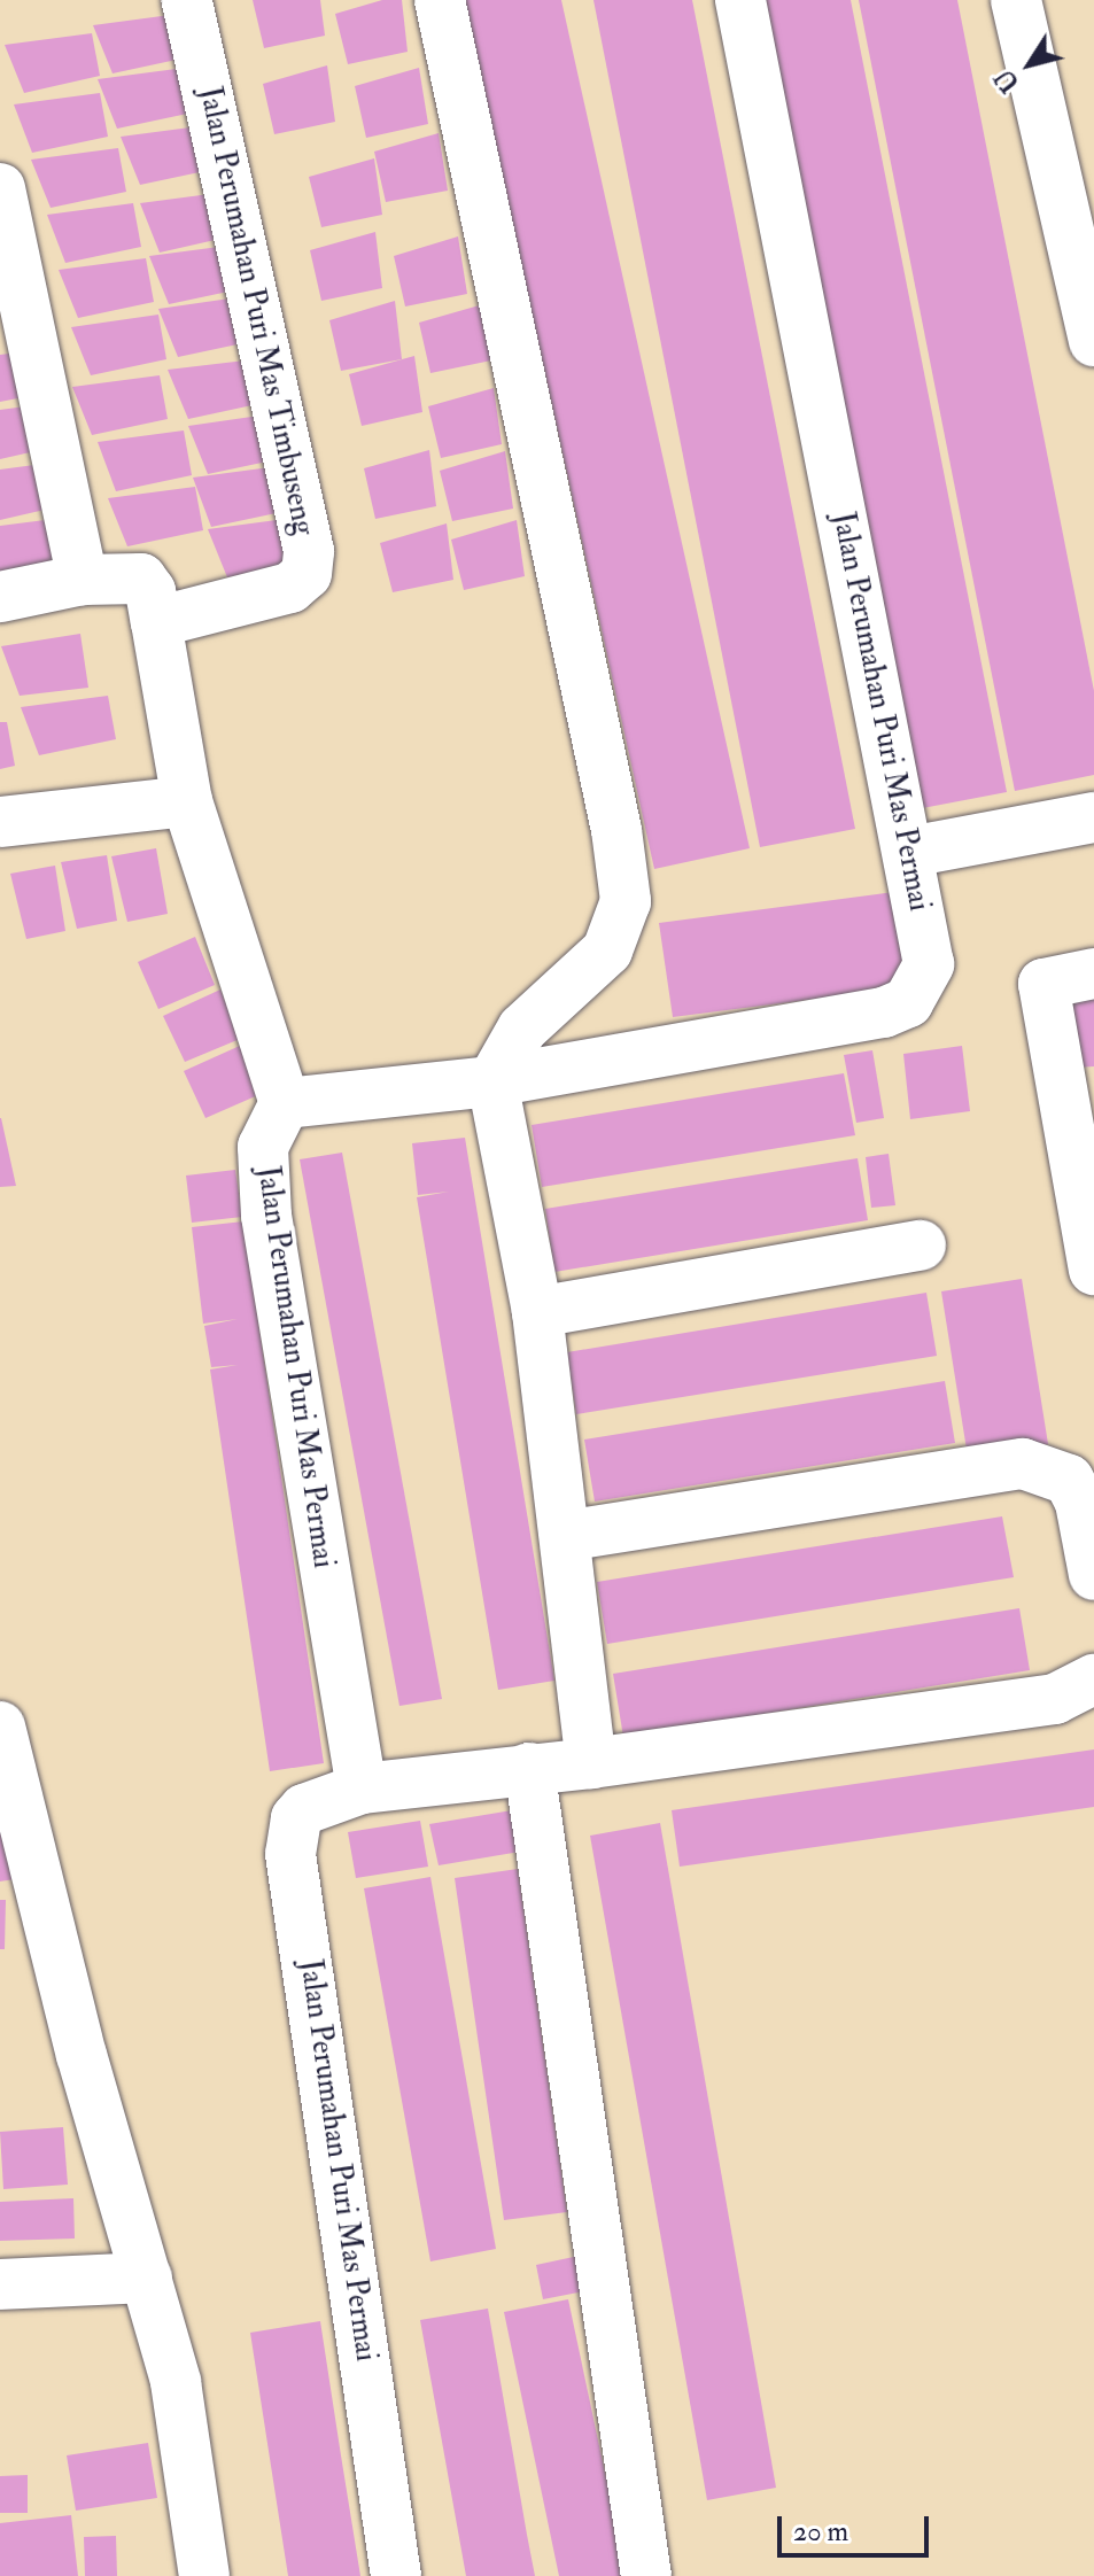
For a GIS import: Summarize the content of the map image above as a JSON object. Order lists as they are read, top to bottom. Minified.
{"streets":{"street":["Jalan Perumahan Puri Mas Timbuseng","Jalan Perumahan Puri Mas Permai"]},"scale_bar":"20 m","north":"bottom left"}
